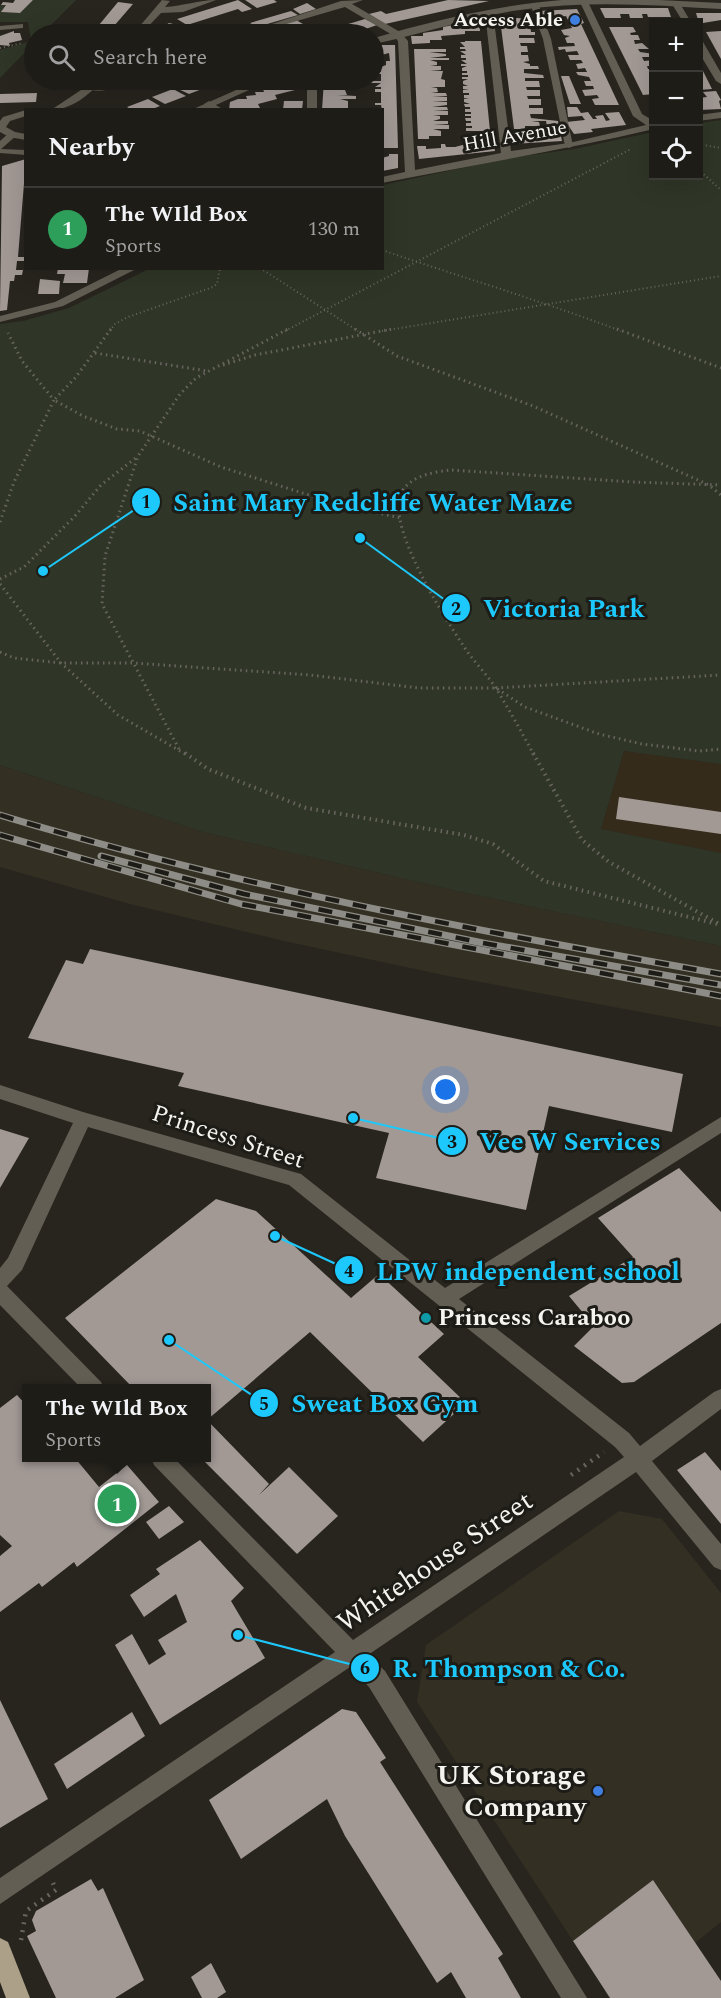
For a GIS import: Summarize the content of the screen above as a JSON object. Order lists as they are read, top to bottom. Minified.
{"streets":{"street":["Hill Avenue","Princess Street","Whitehouse Street"]},"crossings":[["Princess Street","Whitehouse Street"]],"places":["Access Able","Victoria Park","Saint Mary Redcliffe Water Maze","Vee W Services","LPW independent school","Princess Caraboo","Sweat Box Gym","R. Thompson & Co.","UK Storage Company"],"page":{"map_buttons":["+","−"],"search":"Search here","heading":"Nearby","list":[{"mark":"1","name":"The WIld Box","note":"Sports","value":"130 m"}],"popup":["The WIld Box","Sports"],"pins":"1"}}
